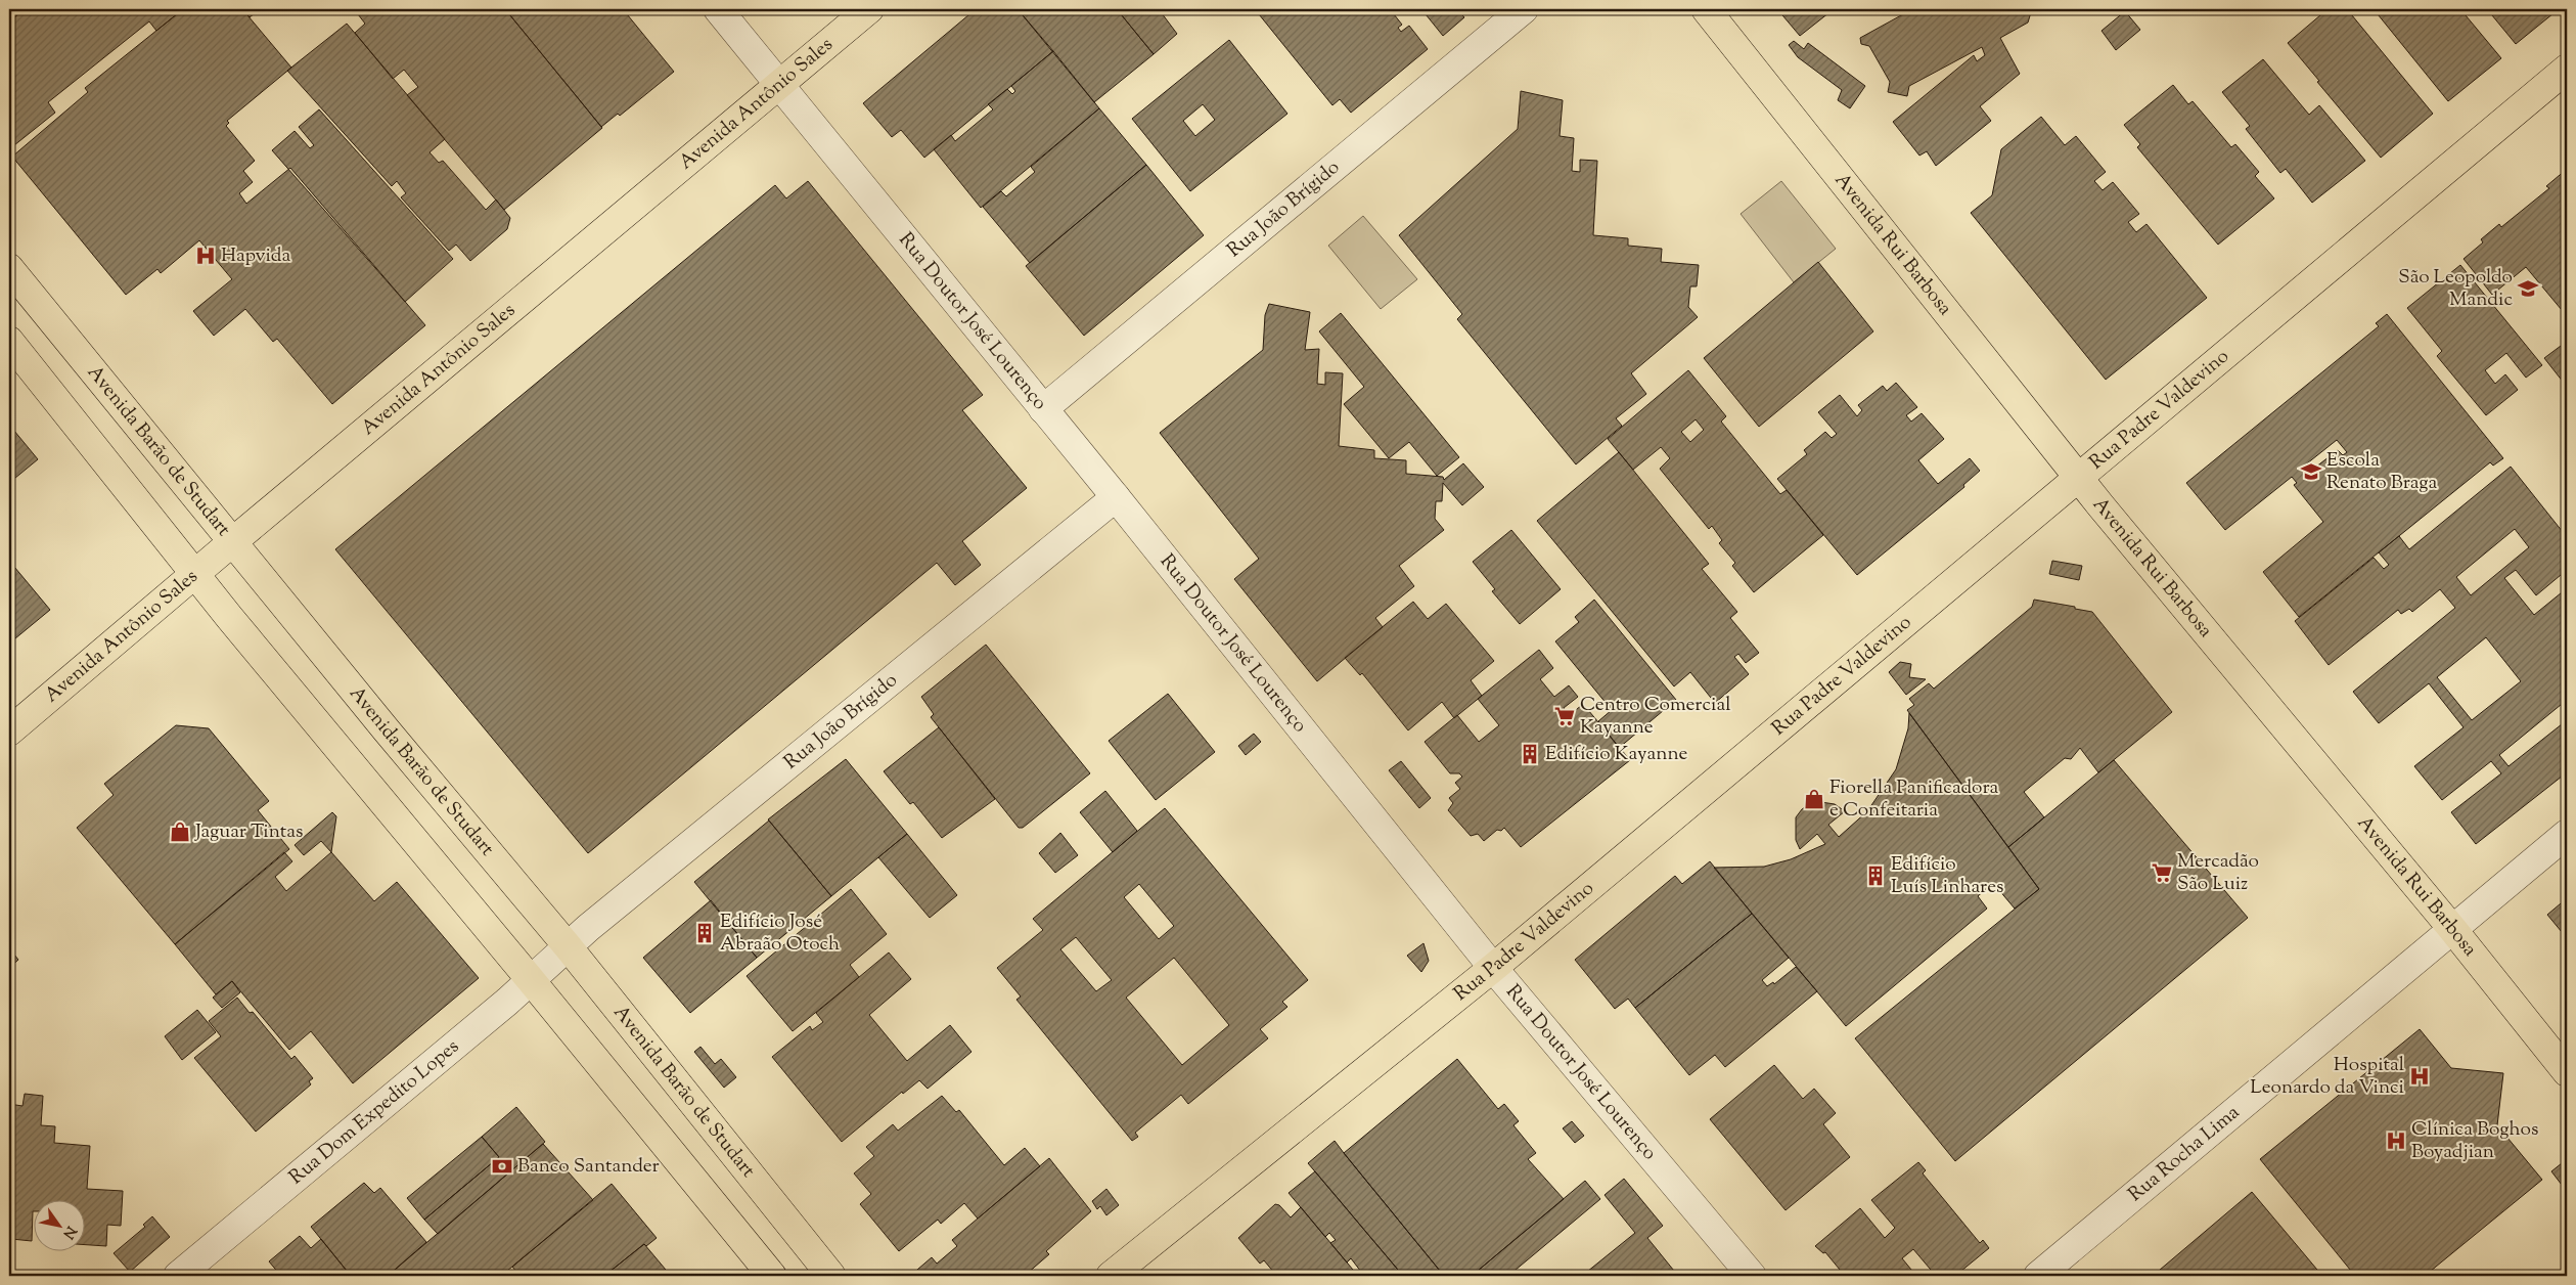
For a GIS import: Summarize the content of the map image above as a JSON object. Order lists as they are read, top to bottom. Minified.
{"streets":{"main road":["Avenida Antônio Sales","Avenida Rui Barbosa","Rua Padre Valdevino","Avenida Barão de Studart"],"street":["Rua João Brígido","Rua Doutor José Lourenço","Rua Dom Expedito Lopes","Rua Rocha Lima"]},"crossings":[["Avenida Antônio Sales","Rua Doutor José Lourenço"],["Avenida Antônio Sales","Avenida Barão de Studart"],["Rua João Brígido","Rua Doutor José Lourenço"],["Rua João Brígido","Avenida Barão de Studart"],["Rua João Brígido","Rua Dom Expedito Lopes"],["Avenida Rui Barbosa","Rua Padre Valdevino"],["Avenida Rui Barbosa","Rua Rocha Lima"],["Rua Doutor José Lourenço","Rua Padre Valdevino"],["Avenida Barão de Studart","Rua Dom Expedito Lopes"]],"places":{"hospital":["Hapvida","Hospital Leonardo da Vinci","Clínica Boghos Boyadjian"],"school or university":["São Leopoldo Mandic","Escola Renato Braga"],"supermarket":["Centro Comercial Kayanne","Mercadão São Luiz"],"building":["Edifício Kayanne","Edifício Luís Linhares","Edifício José Abraão Otoch"],"shop":["Fiorella Panificadora e Confeitaria","Jaguar Tintas"],"bank":["Banco Santander"]},"north":"bottom right"}
